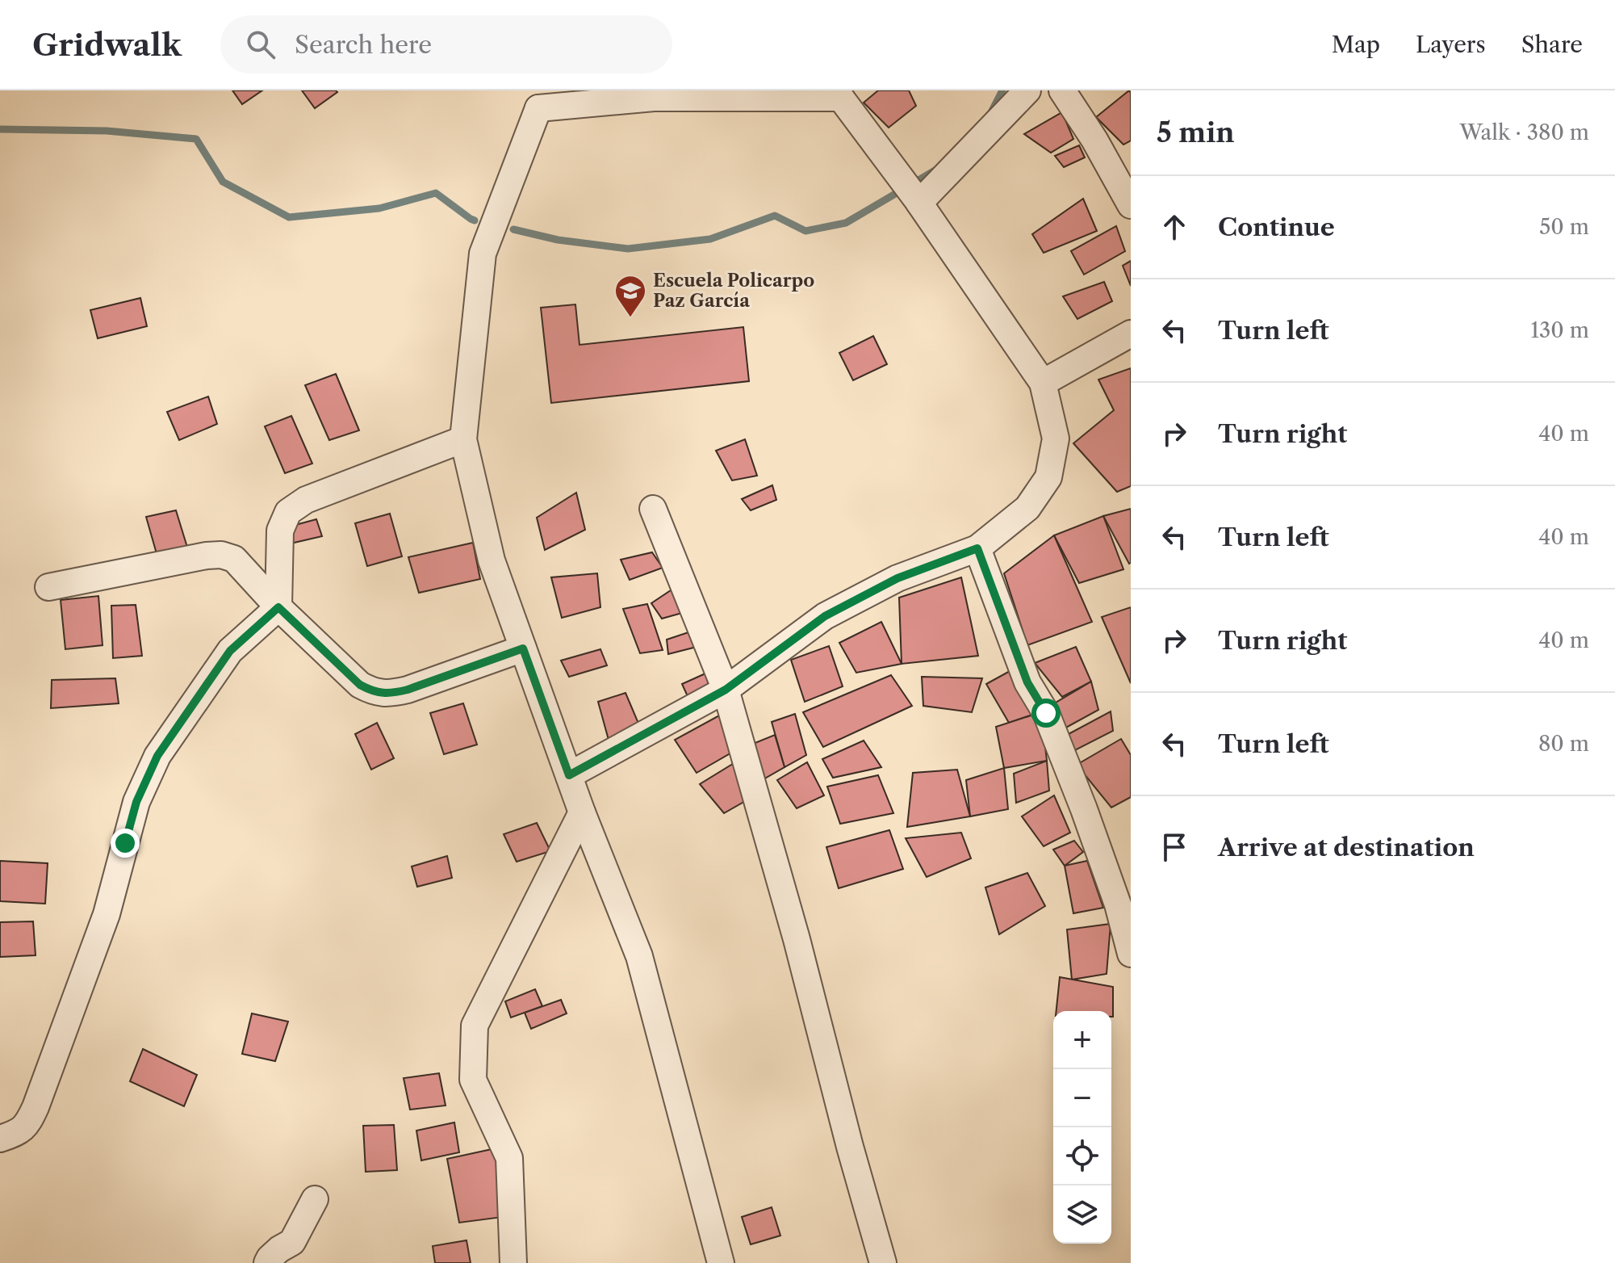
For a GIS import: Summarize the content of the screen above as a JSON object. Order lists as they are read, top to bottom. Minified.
{"places":{"school or university":["Escuela Policarpo Paz García"]},"page":{"header":"Gridwalk","search":"Search here","nav":["Map","Layers","Share"],"heading":["5 min","Walk · 380 m"],"list":[["Continue","50 m"],["Turn left","130 m"],["Turn right","40 m"],["Turn left","40 m"],["Turn right","40 m"],["Turn left","80 m"],"Arrive at destination"],"map_buttons":["+","−"]}}
